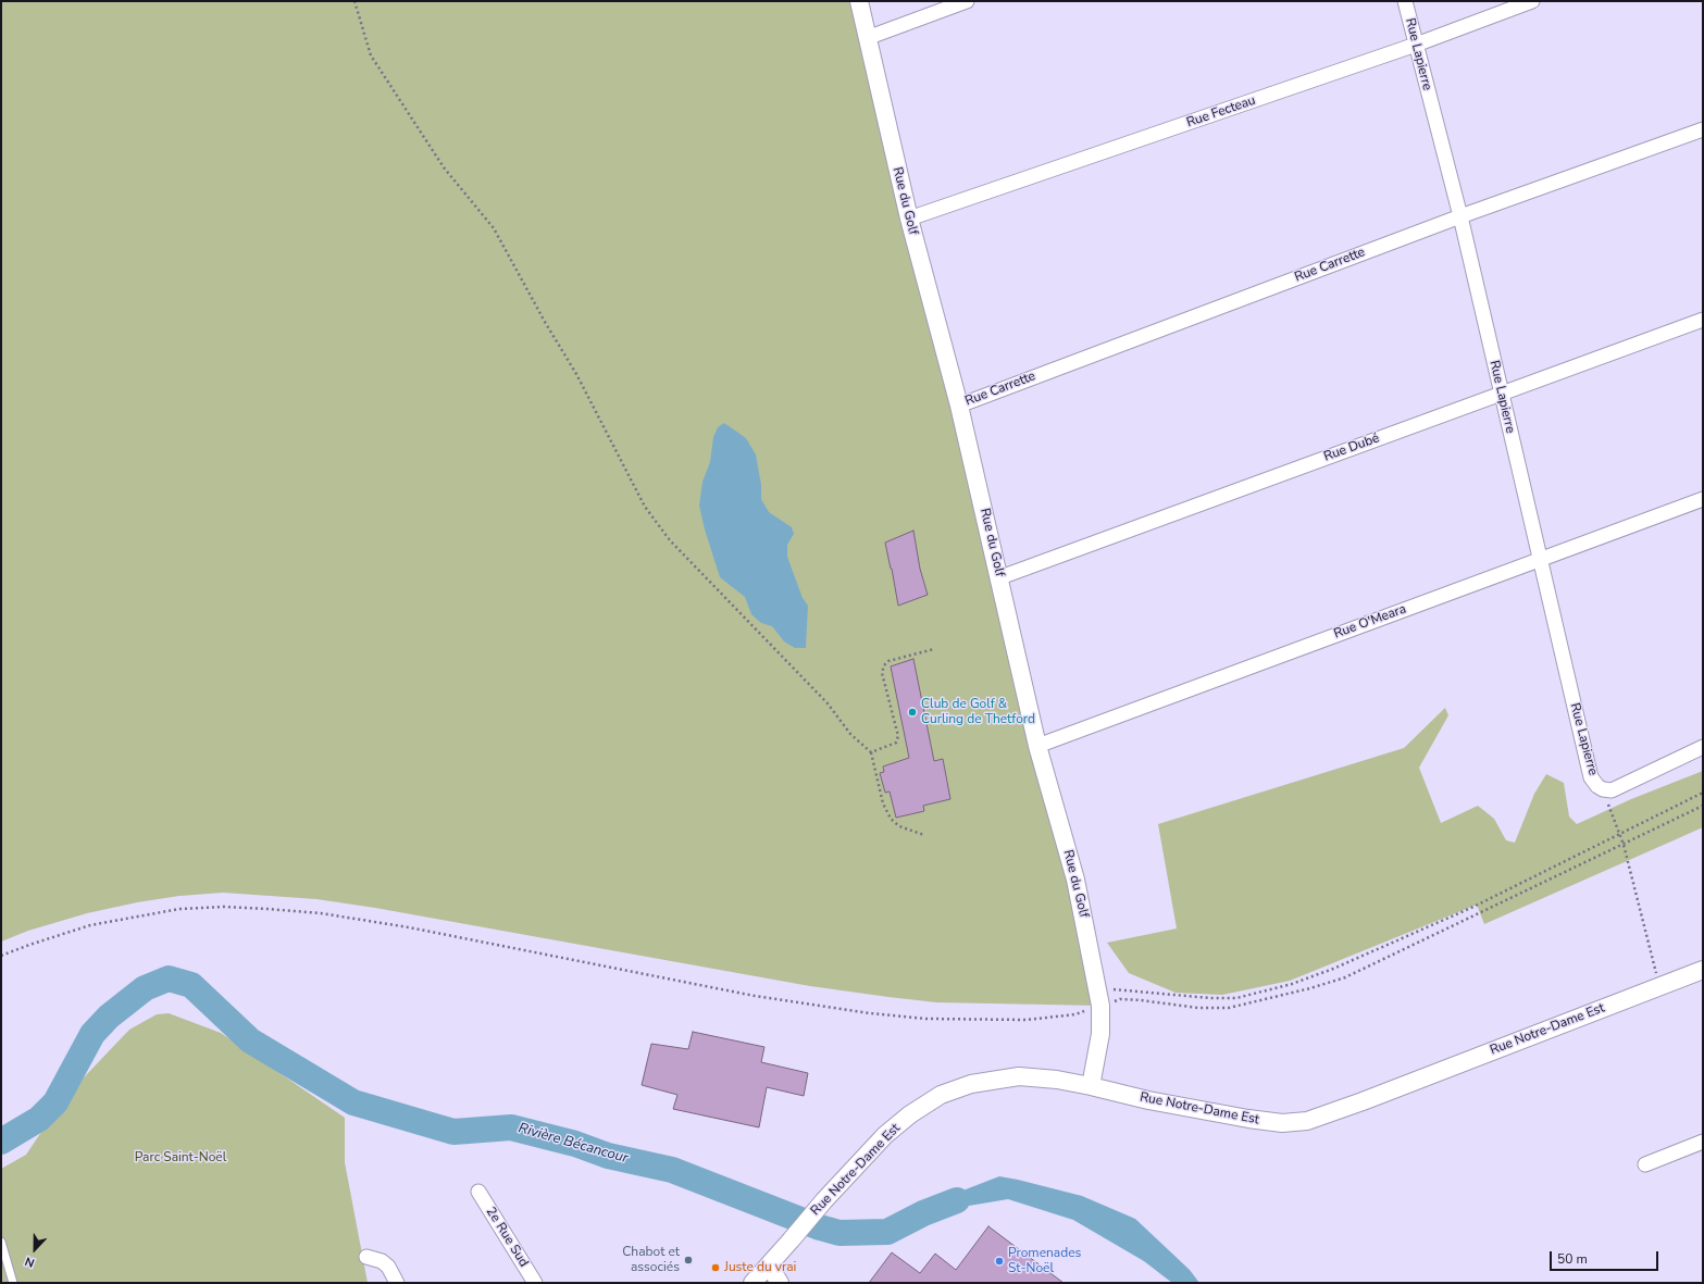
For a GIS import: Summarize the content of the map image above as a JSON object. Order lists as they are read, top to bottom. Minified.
{"streets":{"street":["Rue Lapierre","Rue Fecteau","Rue du Golf","Rue Carrette","Rue Dubé","Rue O'Meara","Rue Notre-Dame Est","2e Rue Sud"]},"crossings":[["Rue Lapierre","Rue Fecteau"],["Rue Lapierre","Rue Carrette"],["Rue Lapierre","Rue Dubé"],["Rue Lapierre","Rue O'Meara"],["Rue Fecteau","Rue du Golf"],["Rue du Golf","Rue Carrette"],["Rue du Golf","Rue Dubé"],["Rue du Golf","Rue O'Meara"],["Rue du Golf","Rue Notre-Dame Est"]],"water":["Rivière Bécancour"],"parks":["Parc Saint-Noël"],"places":["Club de Golf & Curling de Thetford","Chabot et associés","Promenades St-Noël","Juste du vrai"],"scale_bar":"50 m","north":"bottom"}
